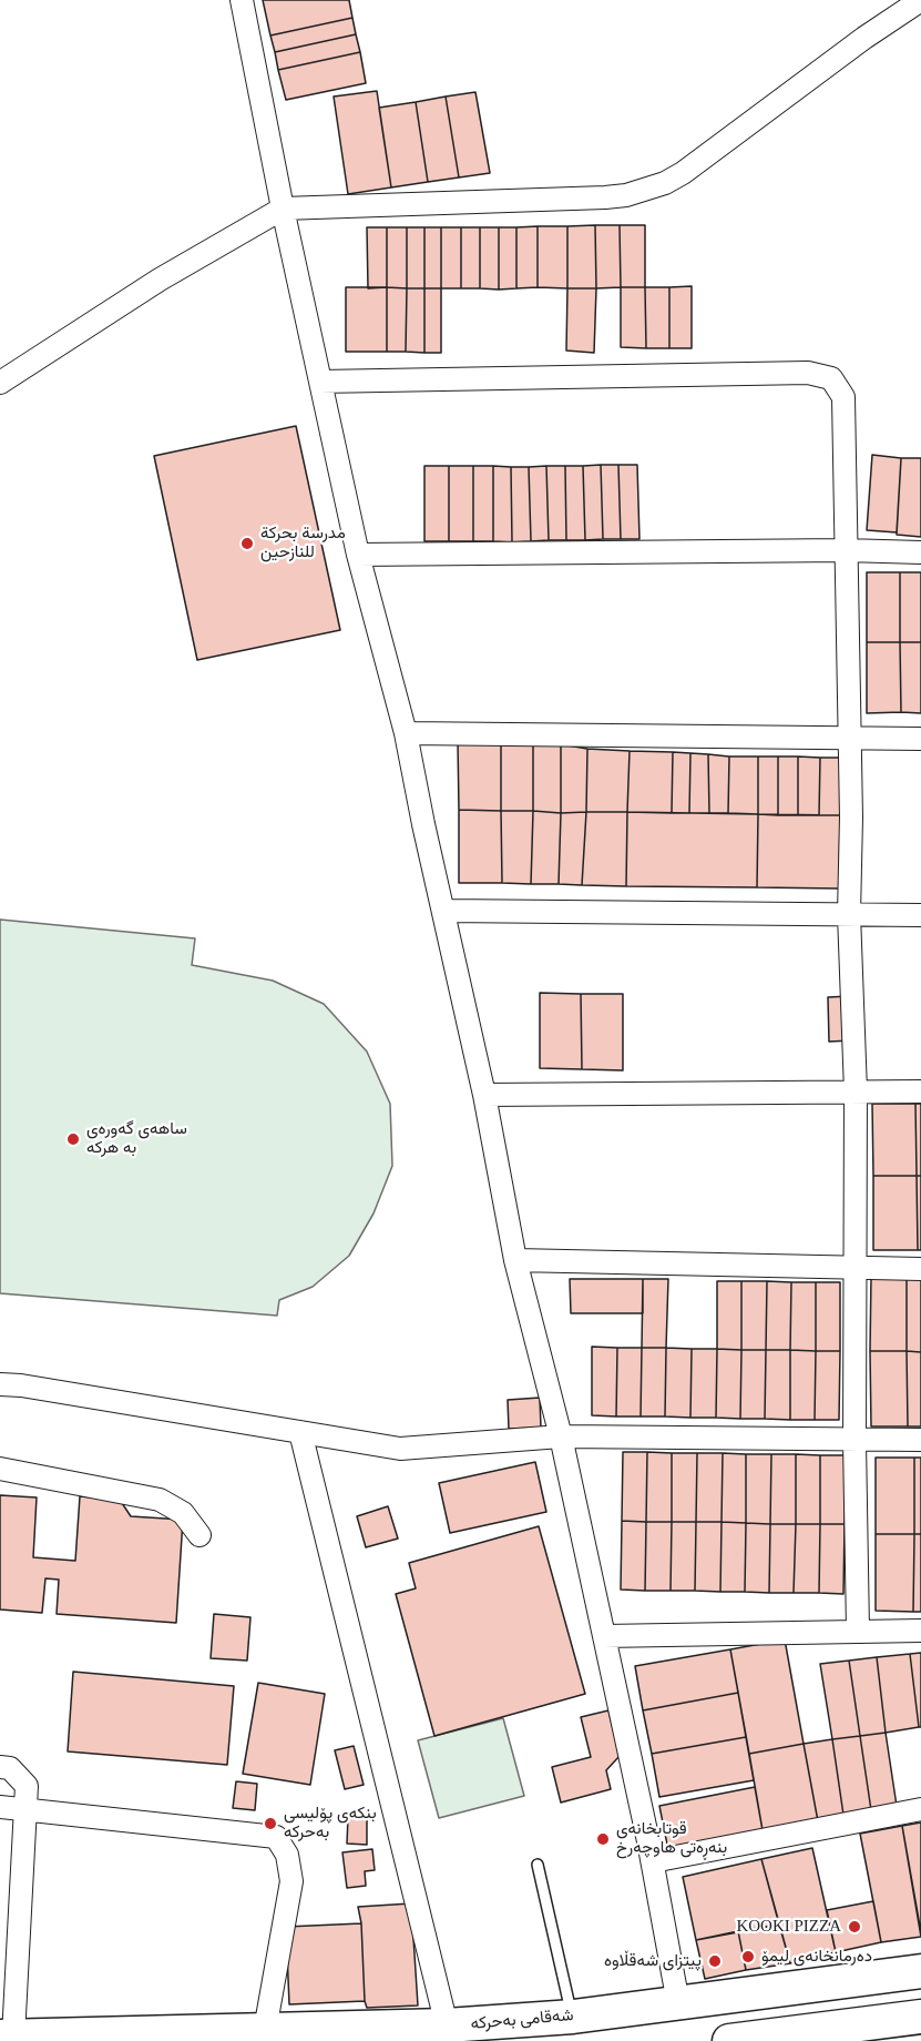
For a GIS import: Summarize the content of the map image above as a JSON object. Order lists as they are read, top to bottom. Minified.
{"streets":{"main road":["شەقامی بەحرکە"]},"places":["مدرسة بحركة للنازحين","ساهه‌ی گه‌وره‌ی به هركه‌","بنکەی پۆلیسی بەحرکە","قوتابخانەی بنەڕەتی هاوچەرخ","KOOKI PIZZA","دەرمانخانەی لیمۆ","پیتزای شەقڵاوە"]}
